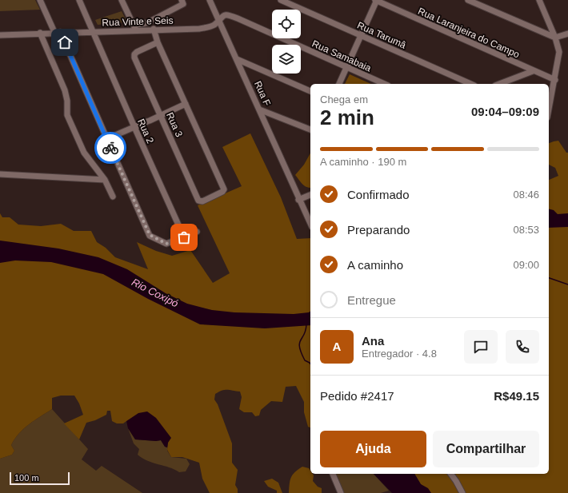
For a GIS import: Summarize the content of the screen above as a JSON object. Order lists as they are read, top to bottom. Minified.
{"streets":{"street":["Rua Vinte e Seis","Rua Laranjeira do Campo","Rua Tarumâ","Rua Samabaia","Rua F","Rua 3","Rua 2"]},"crossings":[["Rua Vinte e Seis","Rua Samabaia"],["Rua Vinte e Seis","Rua F"],["Rua Vinte e Seis","Rua 2"],["Rua Samabaia","Rua F"]],"water":["Rio Coxipó"],"scale_bar":"100 m","page":{"heading":["2 min","Chega em","09:04–09:09"],"panel":["Ana","Entregador · 4.8","Pedido #2417","R$49.15"],"bar":"A caminho · 190 m","list":[["Confirmado","08:46"],["Preparando","08:53"],["A caminho","09:00"],"Entregue"],"round":"A","buttons":["Ajuda","Compartilhar"],"scale":"100 m"}}
